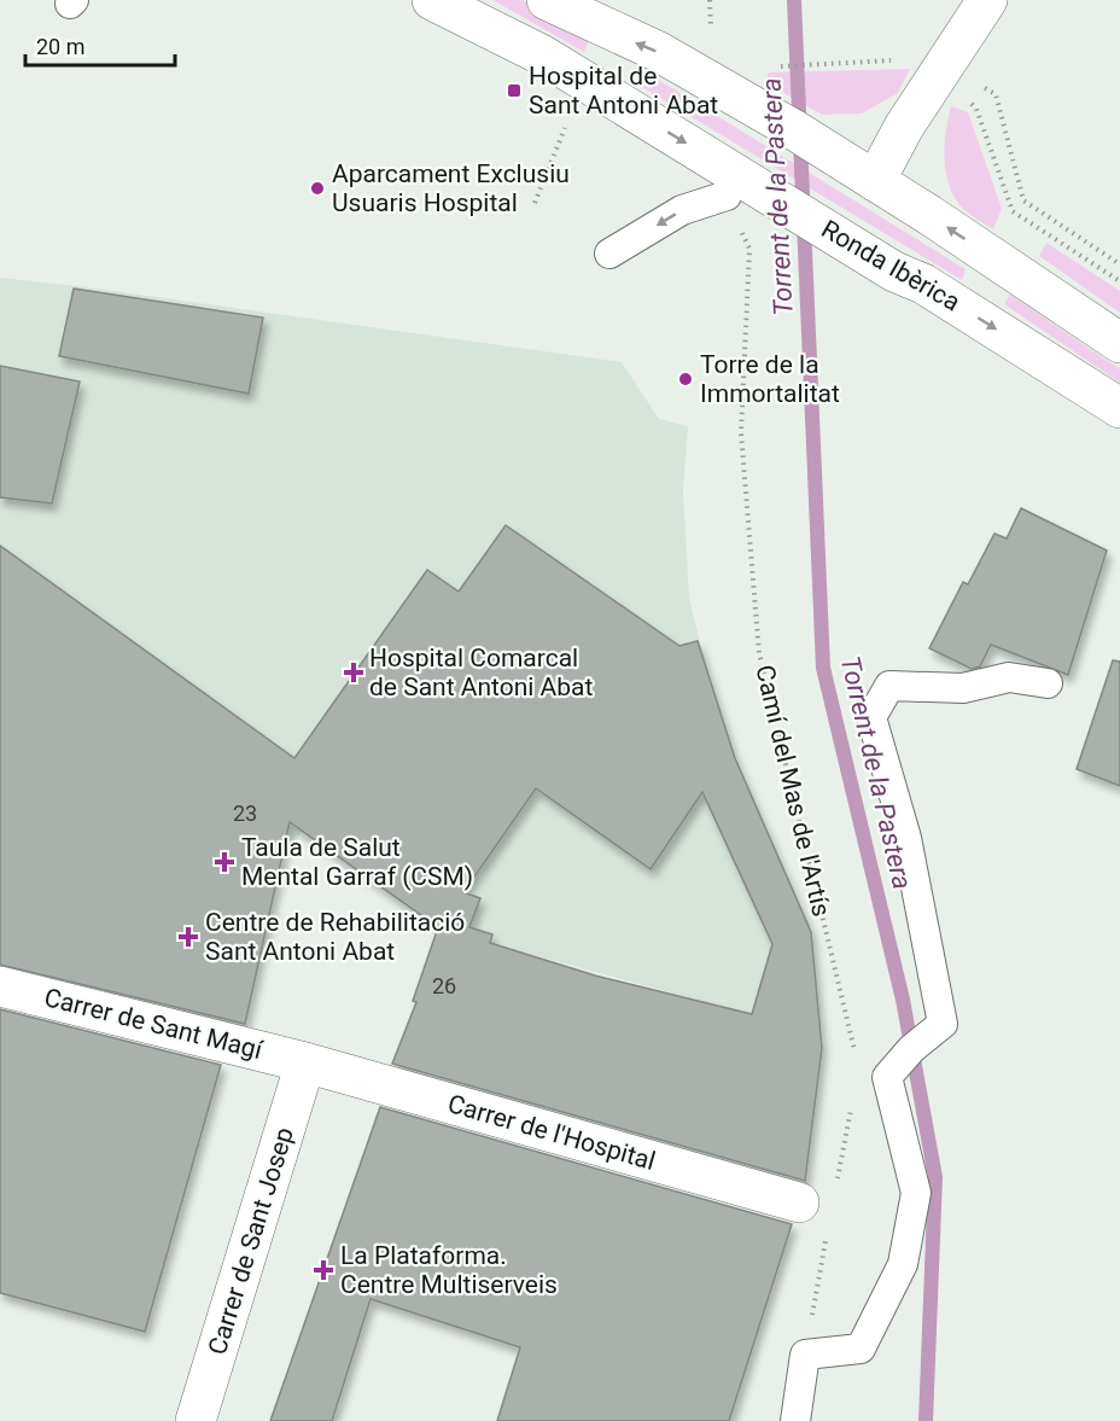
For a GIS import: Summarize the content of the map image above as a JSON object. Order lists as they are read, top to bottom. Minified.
{"streets":{"street":["Ronda Ibèrica","Carrer de Sant Magí","Carrer de l'Hospital","Carrer de Sant Josep"],"path":["Camí del Mas de l'Artís"]},"crossings":[["Carrer de Sant Magí","Carrer de l'Hospital"],["Carrer de Sant Magí","Carrer de Sant Josep"],["Carrer de l'Hospital","Carrer de Sant Josep"]],"water":["Torrent de la Pastera"],"places":{"transit":["Hospital de Sant Antoni Abat"],"other":["Aparcament Exclusiu Usuaris Hospital","Torre de la Immortalitat"],"health":["Hospital Comarcal de Sant Antoni Abat","Taula de Salut Mental Garraf (CSM)","Centre de Rehabilitació Sant Antoni Abat","La Plataforma. Centre Multiserveis"]},"house_numbers":["23","26"],"scale_bar":"20 m"}
